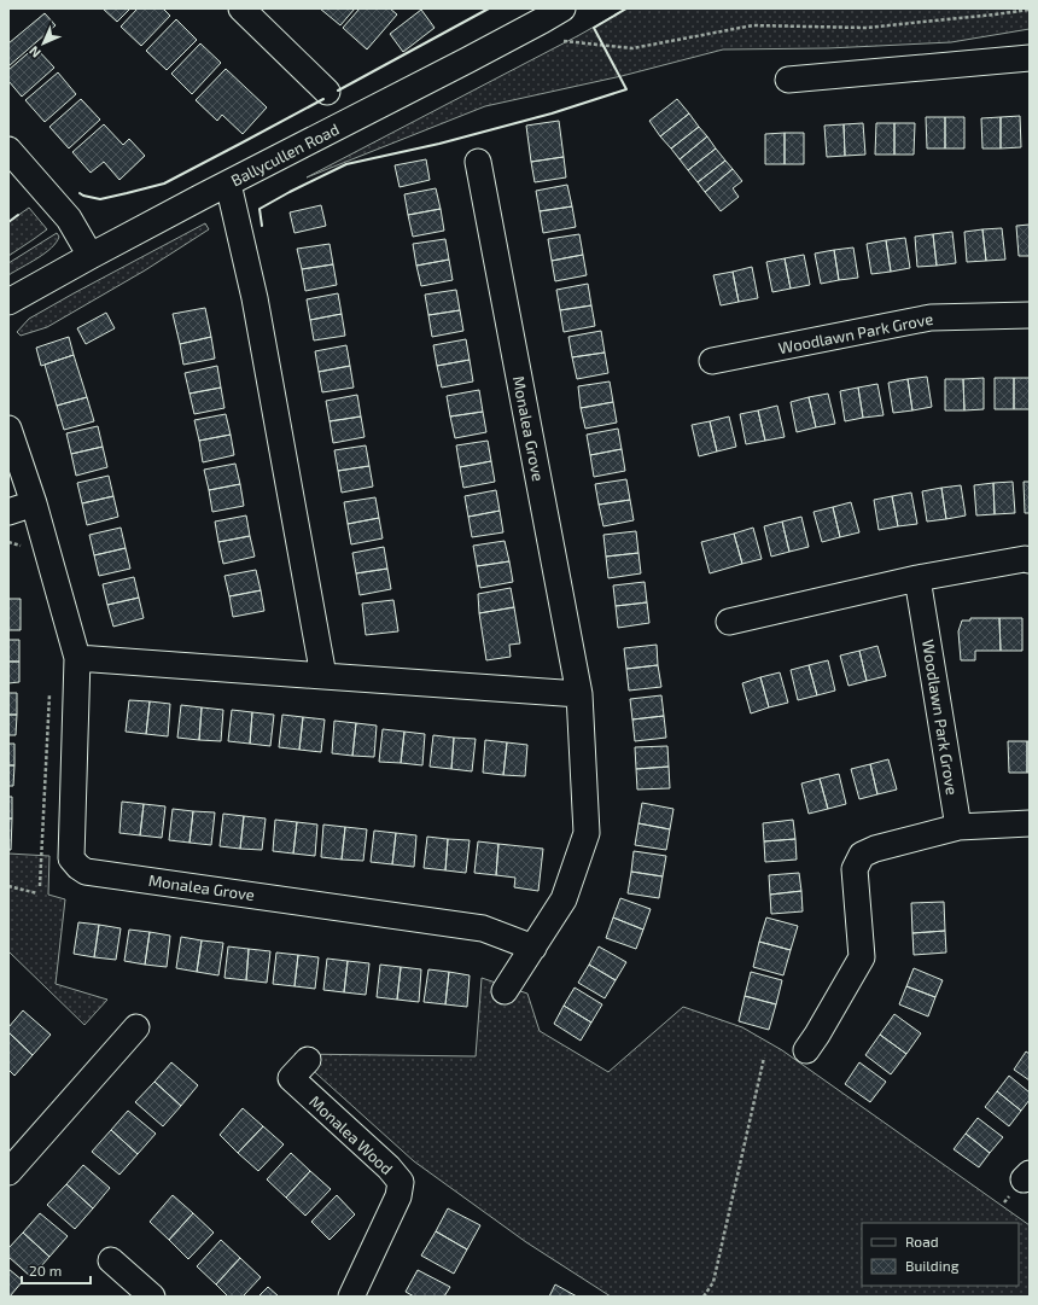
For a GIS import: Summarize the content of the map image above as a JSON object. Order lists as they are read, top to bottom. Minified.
{"streets":{"street":["Ballycullen Road","Woodlawn Park Grove","Monalea Grove","Monalea Wood"]},"legend":["Road","Building"],"scale_bar":"20 m","north":"bottom left"}
